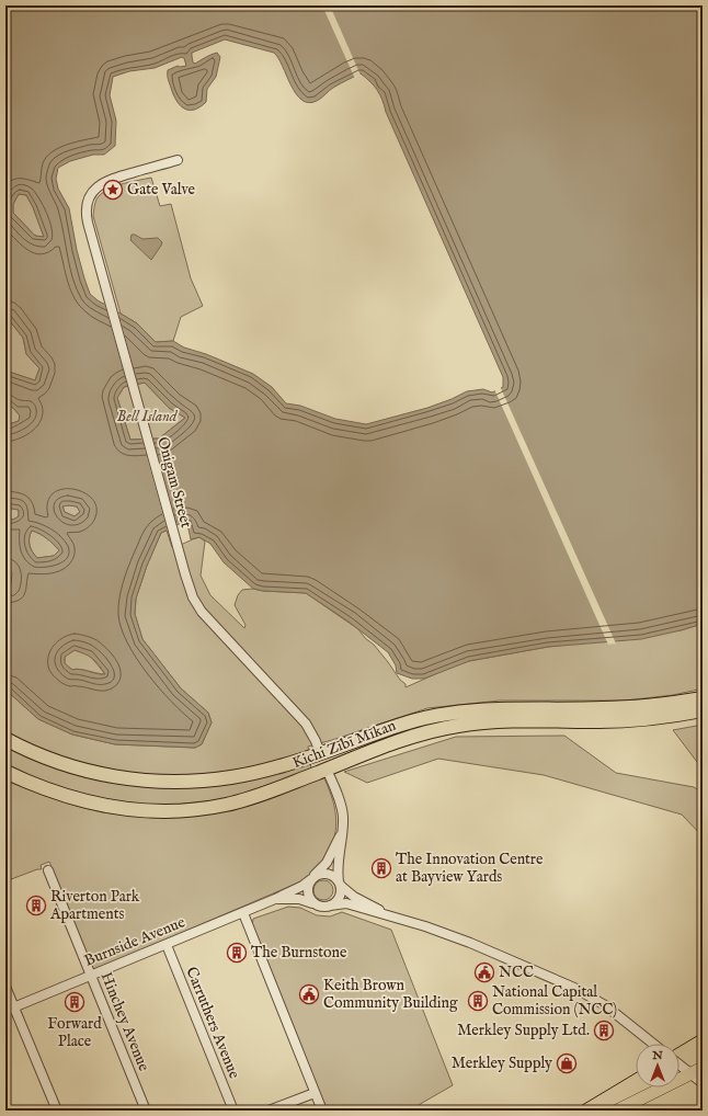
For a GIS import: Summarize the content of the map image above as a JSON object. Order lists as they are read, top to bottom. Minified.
{"streets":{"highway":["Kichi Zībī Mīkan"],"street":["Onigam Street","Burnside Avenue","Hinchey Avenue","Carruthers Avenue"]},"crossings":[["Onigam Street","Kichi Zībī Mīkan"],["Burnside Avenue","Hinchey Avenue"],["Burnside Avenue","Carruthers Avenue"]],"parks":["Bell Island"],"places":{"place":["Gate Valve"],"building":["The Innovation Centre at Bayview Yards","Riverton Park Apartments","The Burnstone","National Capital Commission (NCC)","Forward Place","Merkley Supply Ltd."],"public building":["NCC","Keith Brown Community Building"],"shop":["Merkley Supply"]},"north":"top"}
